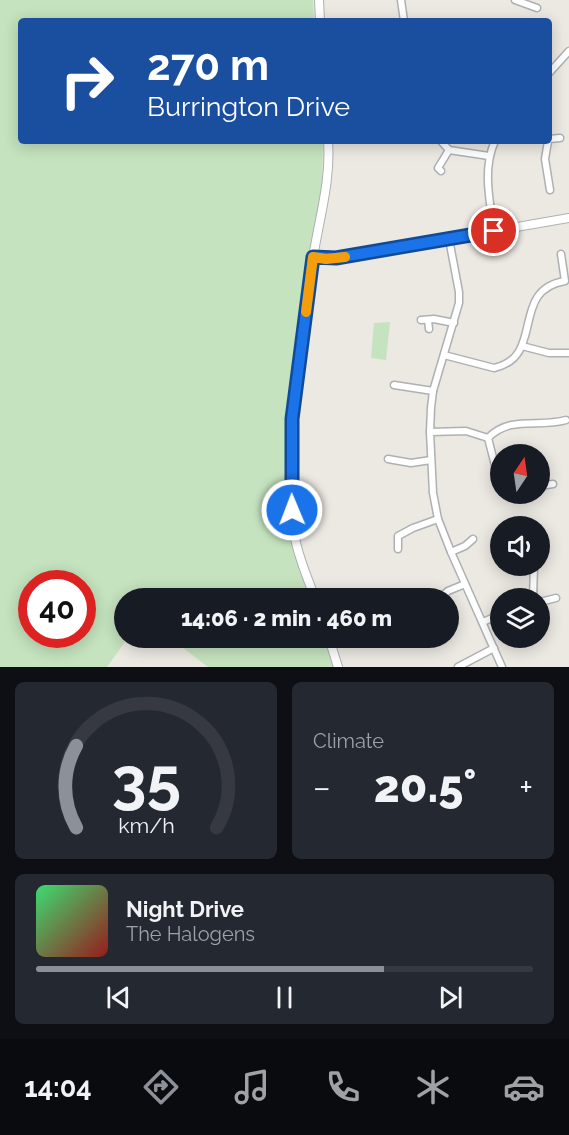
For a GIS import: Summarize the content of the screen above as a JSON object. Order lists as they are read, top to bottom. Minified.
{"north":"top","page":{"turn":["270 m","Burrington Drive"],"limit":"40","trip":"14:06 · 2 min · 460 m","tile":"Climate","heat":["−","20.5°","+"],"song":["Night Drive","The Halogens"],"tabs":"14:04","gauge":["35","km/h"]}}
